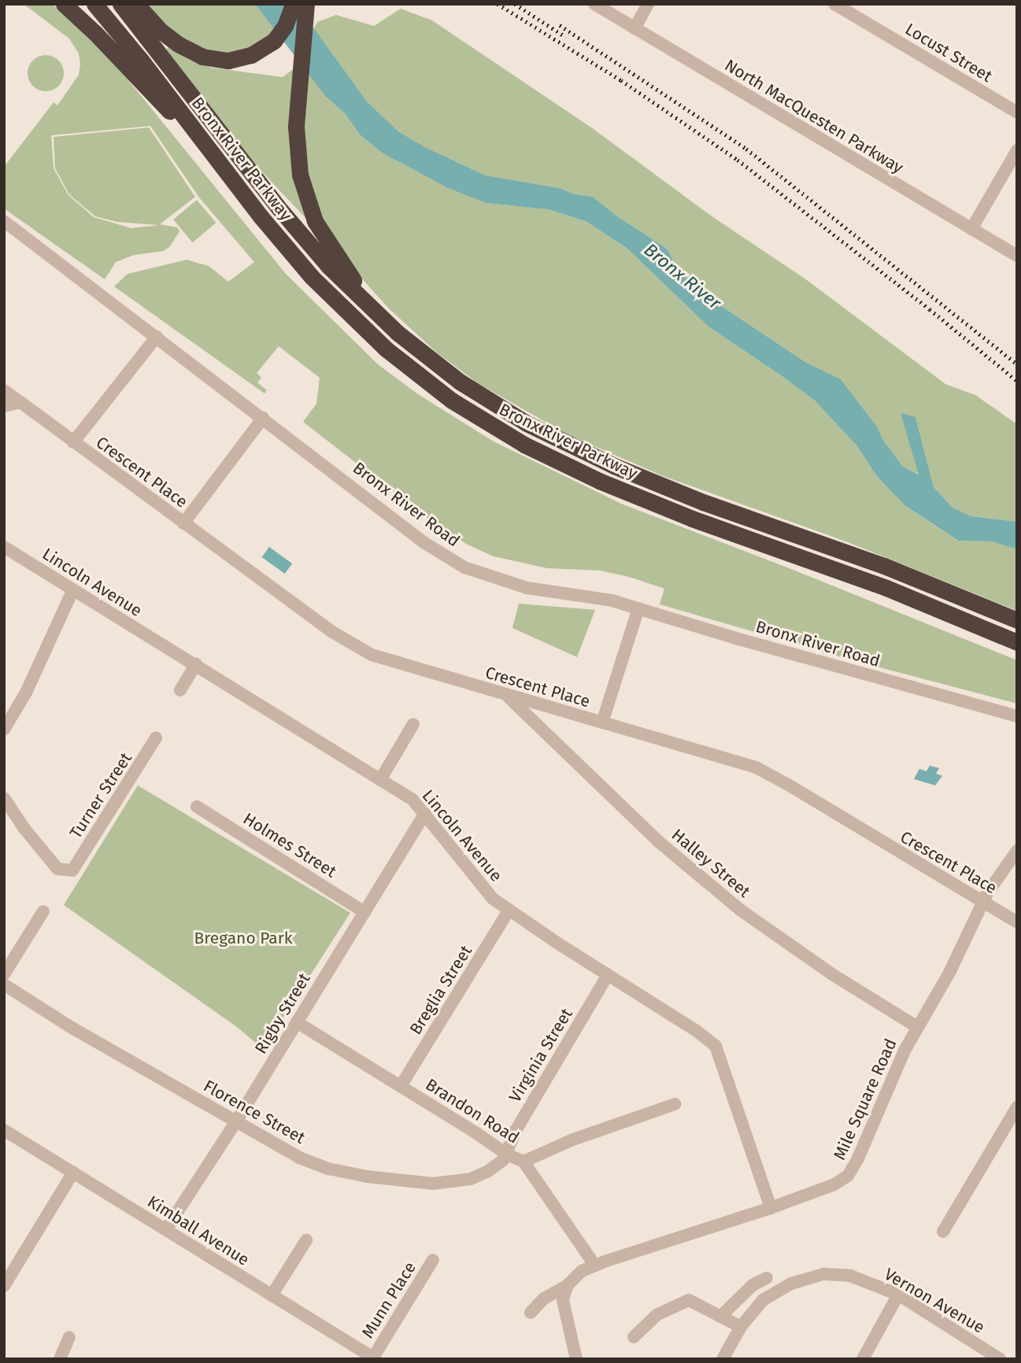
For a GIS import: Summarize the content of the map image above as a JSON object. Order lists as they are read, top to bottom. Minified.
{"streets":{"highway":["Bronx River Parkway"],"street":["Locust Street","North MacQuesten Parkway","Crescent Place","Bronx River Road","Lincoln Avenue","Turner Street","Holmes Street","Halley Street","Breglia Street","Rigby Street","Virginia Street","Mile Square Road","Brandon Road","Florence Street","Kimball Avenue","Munn Place","Vernon Avenue"]},"crossings":[["Crescent Place","Halley Street"],["Crescent Place","Mile Square Road"],["Lincoln Avenue","Breglia Street"],["Lincoln Avenue","Rigby Street"],["Lincoln Avenue","Virginia Street"],["Lincoln Avenue","Mile Square Road"],["Holmes Street","Rigby Street"],["Halley Street","Mile Square Road"],["Breglia Street","Brandon Road"],["Rigby Street","Brandon Road"],["Rigby Street","Florence Street"],["Rigby Street","Kimball Avenue"],["Virginia Street","Brandon Road"],["Virginia Street","Florence Street"],["Mile Square Road","Brandon Road"],["Brandon Road","Florence Street"],["Kimball Avenue","Munn Place"]],"water":["Bronx River"],"parks":["Bregano Park"]}
